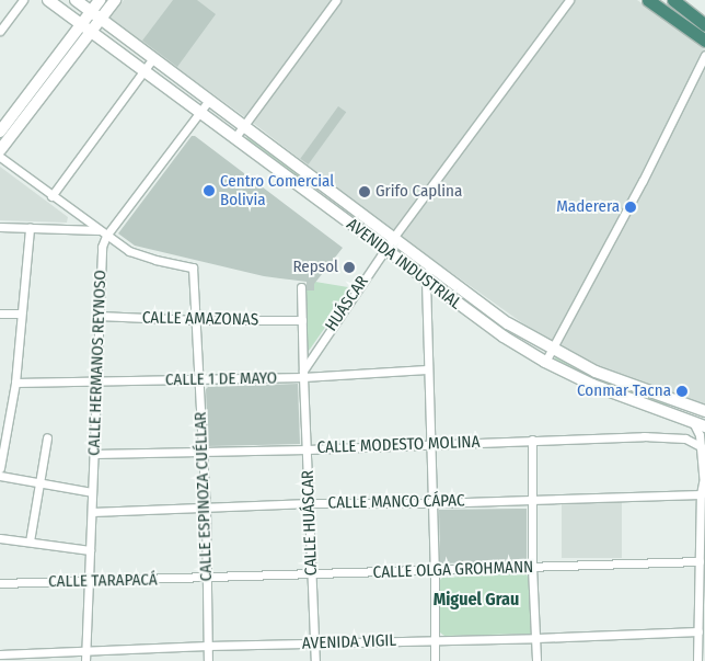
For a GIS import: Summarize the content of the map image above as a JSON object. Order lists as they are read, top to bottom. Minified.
{"streets":{"main road":["AVENIDA INDUSTRIAL"],"street":["HUÁSCAR","CALLE AMAZONAS","CALLE HERMANOS REYNOSO","CALLE 1 DE MAYO","CALLE MODESTO MOLINA","CALLE ESPINOZA CUÉLLAR","CALLE MANCO CÁPAC","CALLE HUÁSCAR","CALLE OLGA GROHMANN","CALLE TARAPACÁ","AVENIDA VIGIL"]},"crossings":[["AVENIDA INDUSTRIAL","HUÁSCAR"],["AVENIDA INDUSTRIAL","CALLE HERMANOS REYNOSO"],["HUÁSCAR","CALLE 1 DE MAYO"],["HUÁSCAR","CALLE HUÁSCAR"],["CALLE AMAZONAS","CALLE HERMANOS REYNOSO"],["CALLE AMAZONAS","CALLE ESPINOZA CUÉLLAR"],["CALLE AMAZONAS","CALLE HUÁSCAR"],["CALLE HERMANOS REYNOSO","CALLE 1 DE MAYO"],["CALLE HERMANOS REYNOSO","CALLE MODESTO MOLINA"],["CALLE HERMANOS REYNOSO","CALLE ESPINOZA CUÉLLAR"],["CALLE HERMANOS REYNOSO","CALLE MANCO CÁPAC"],["CALLE HERMANOS REYNOSO","CALLE TARAPACÁ"],["CALLE HERMANOS REYNOSO","AVENIDA VIGIL"],["CALLE 1 DE MAYO","CALLE ESPINOZA CUÉLLAR"],["CALLE 1 DE MAYO","CALLE HUÁSCAR"],["CALLE MODESTO MOLINA","CALLE ESPINOZA CUÉLLAR"],["CALLE MODESTO MOLINA","CALLE HUÁSCAR"],["CALLE ESPINOZA CUÉLLAR","CALLE MANCO CÁPAC"],["CALLE ESPINOZA CUÉLLAR","CALLE OLGA GROHMANN"],["CALLE ESPINOZA CUÉLLAR","CALLE TARAPACÁ"],["CALLE ESPINOZA CUÉLLAR","AVENIDA VIGIL"],["CALLE MANCO CÁPAC","CALLE HUÁSCAR"],["CALLE HUÁSCAR","CALLE OLGA GROHMANN"],["CALLE HUÁSCAR","AVENIDA VIGIL"],["CALLE OLGA GROHMANN","CALLE TARAPACÁ"]],"districts":["Miguel Grau"],"places":["Centro Comercial Bolivia","Grifo Caplina","Maderera","Repsol","Conmar Tacna"]}
